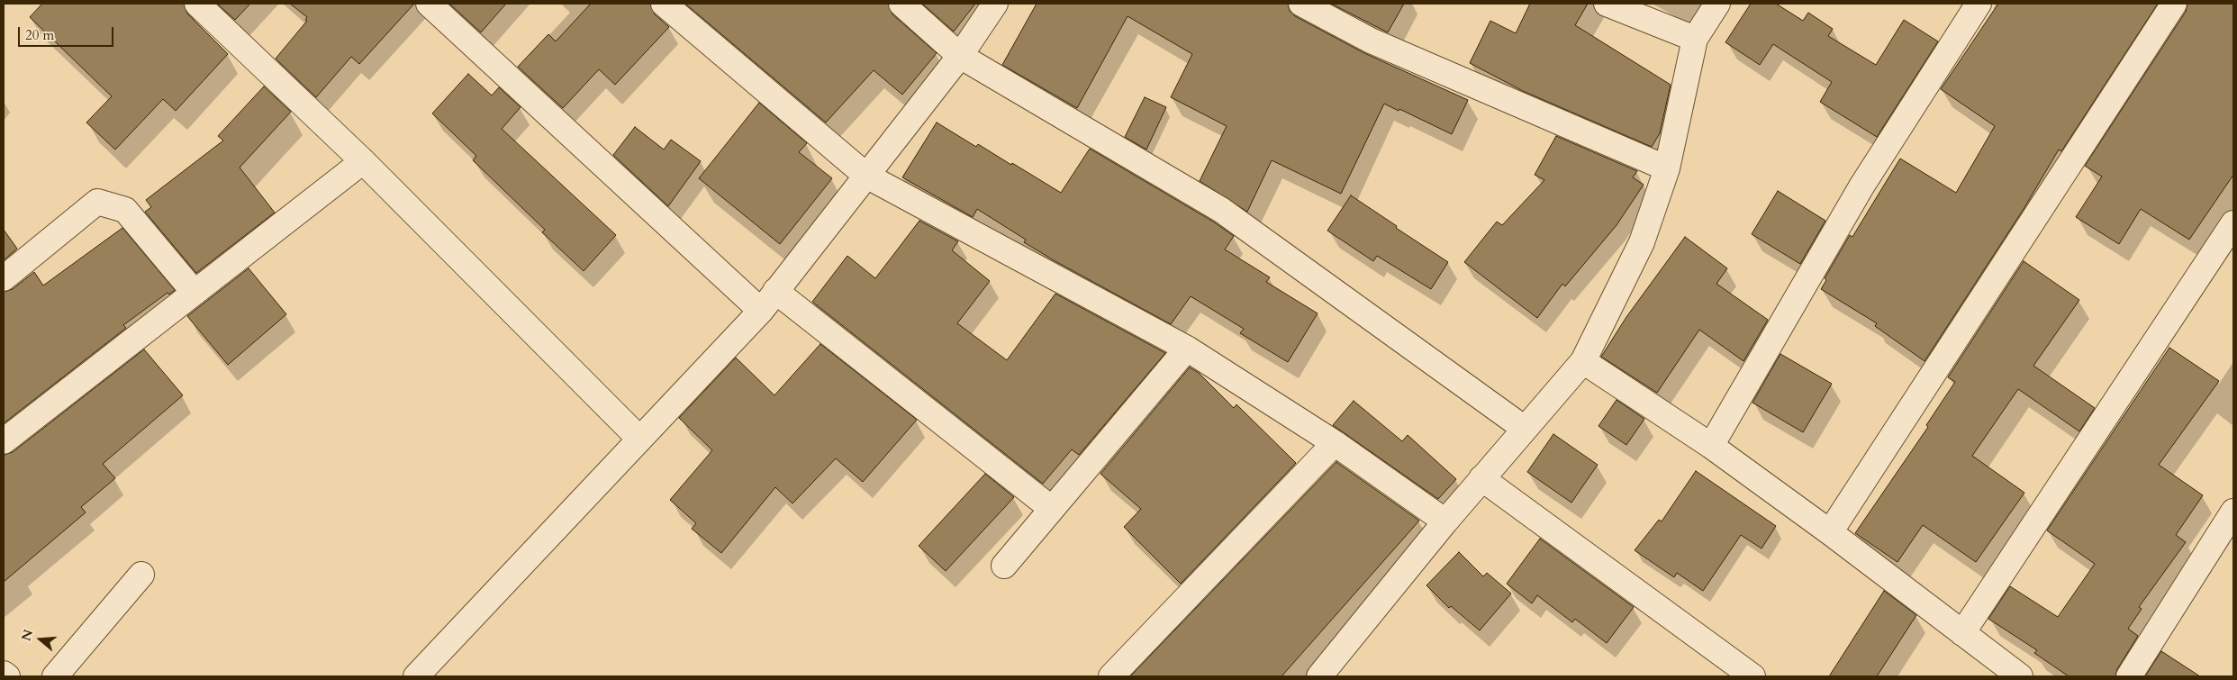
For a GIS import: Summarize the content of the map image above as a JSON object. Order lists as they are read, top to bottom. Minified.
{"scale_bar":"20 m","north":"left"}
